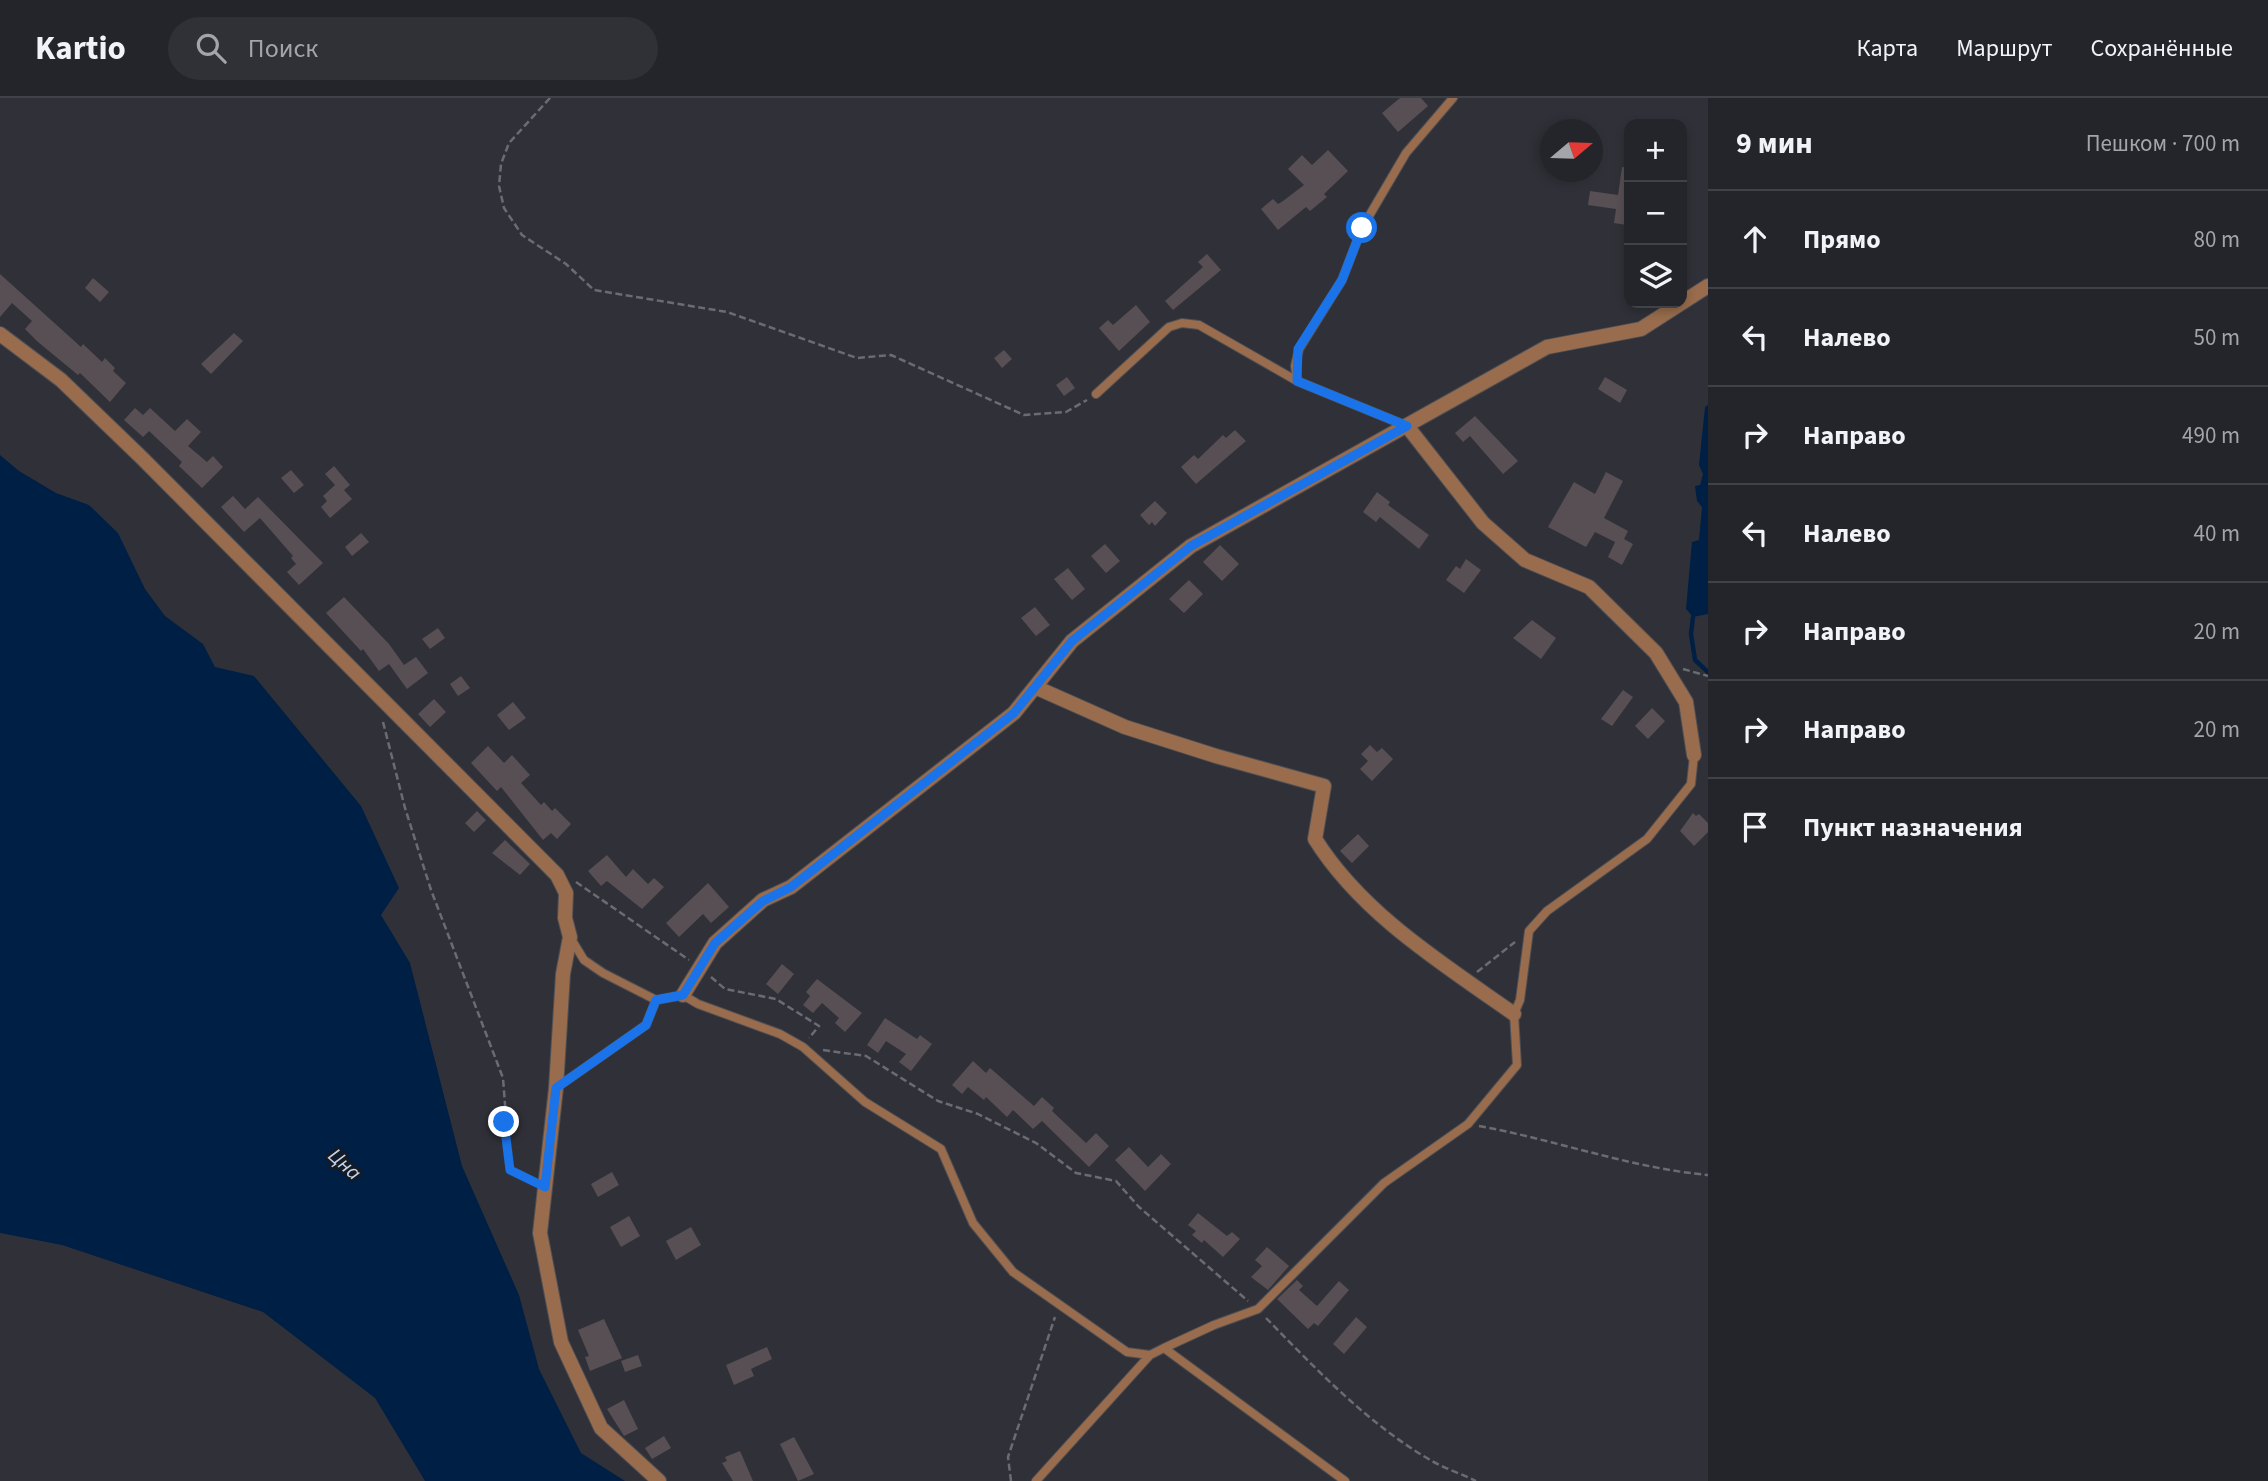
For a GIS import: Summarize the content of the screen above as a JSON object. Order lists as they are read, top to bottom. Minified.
{"water":["Цна"],"north":"right","page":{"header":"Kartio","search":"Поиск","nav":["Карта","Маршрут","Сохранённые"],"heading":["9 мин","Пешком · 700 m"],"map_buttons":["+","−"],"list":[["Прямо","80 m"],["Налево","50 m"],["Направо","490 m"],["Налево","40 m"],["Направо","20 m"],["Направо","20 m"],"Пункт назначения"]}}
